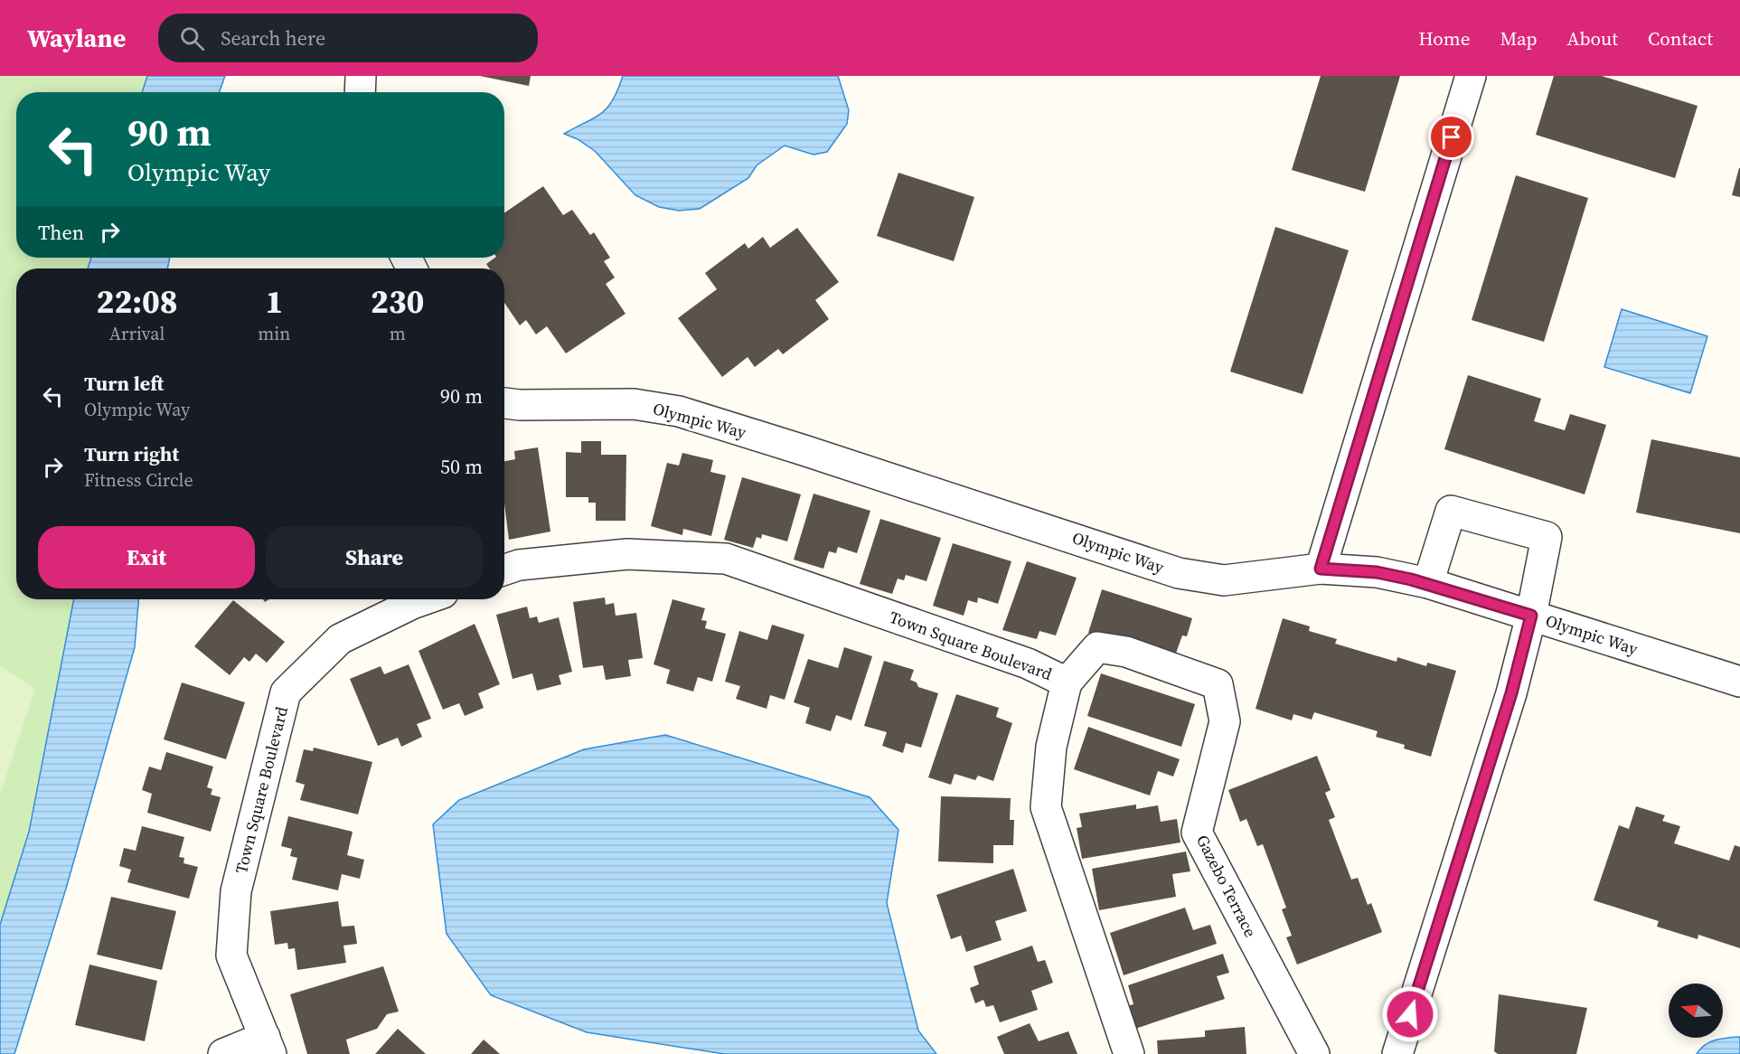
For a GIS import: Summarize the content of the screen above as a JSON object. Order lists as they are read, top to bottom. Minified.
{"streets":{"street":["Olympic Way","Town Square Boulevard","Gazebo Terrace"]},"crossings":[["Town Square Boulevard","Gazebo Terrace"]],"north":"left","page":{"header":"Waylane","search":"Search here","nav":["Home","Map","About","Contact"],"turn":["90 m","Olympic Way"],"then":"Then","eta":["22:08","Arrival","1","min","230","m"],"list":[{"name":"Turn left","note":"Olympic Way","value":"90 m"},{"name":"Turn right","note":"Fitness Circle","value":"50 m"}],"buttons":["Exit","Share"]}}
